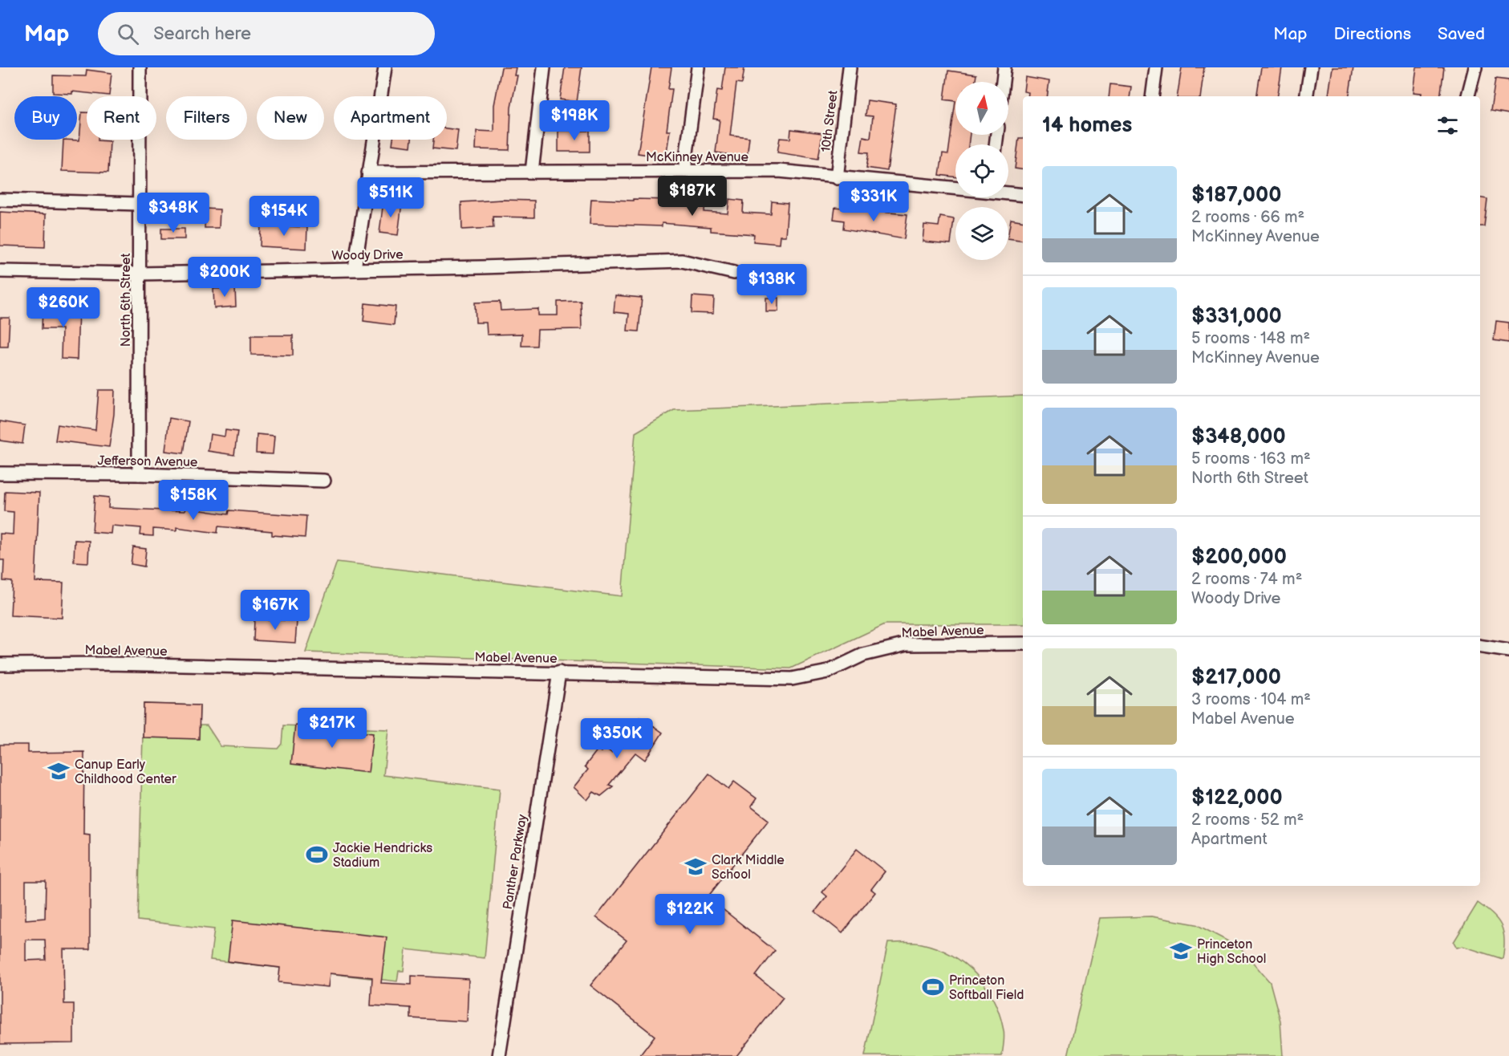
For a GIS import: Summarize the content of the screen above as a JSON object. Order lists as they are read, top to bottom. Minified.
{"streets":{"street":["10th Street","McKinney Avenue","Woody Drive","North 6th Street","Jefferson Avenue","Mabel Avenue","Panther Parkway"]},"crossings":[["10th Street","McKinney Avenue"],["Woody Drive","North 6th Street"],["North 6th Street","Jefferson Avenue"],["Mabel Avenue","Panther Parkway"]],"places":{"school or university":["Canup Early Childhood Center","Clark Middle School","Princeton High School"],"sports":["Jackie Hendricks Stadium","Princeton Softball Field"]},"north":"top","page":{"header":"Map","search":"Search here","nav":["Map","Directions","Saved"],"chip":["Buy","Rent","Filters","New","Apartment"],"heading":"14 homes","price":["$198K","$187K","$511K","$331K","$348K","$154K","$200K","$138K","$260K","$158K","$167K","$217K","$350K","$122K"],"list":[{"name":"$187,000","note":"2 rooms · 66 m² · McKinney Avenue"},{"name":"$331,000","note":"5 rooms · 148 m² · McKinney Avenue"},{"name":"$348,000","note":"5 rooms · 163 m² · North 6th Street"},{"name":"$200,000","note":"2 rooms · 74 m² · Woody Drive"},{"name":"$217,000","note":"3 rooms · 104 m² · Mabel Avenue"},{"name":"$122,000","note":"2 rooms · 52 m² · Apartment"}]}}
